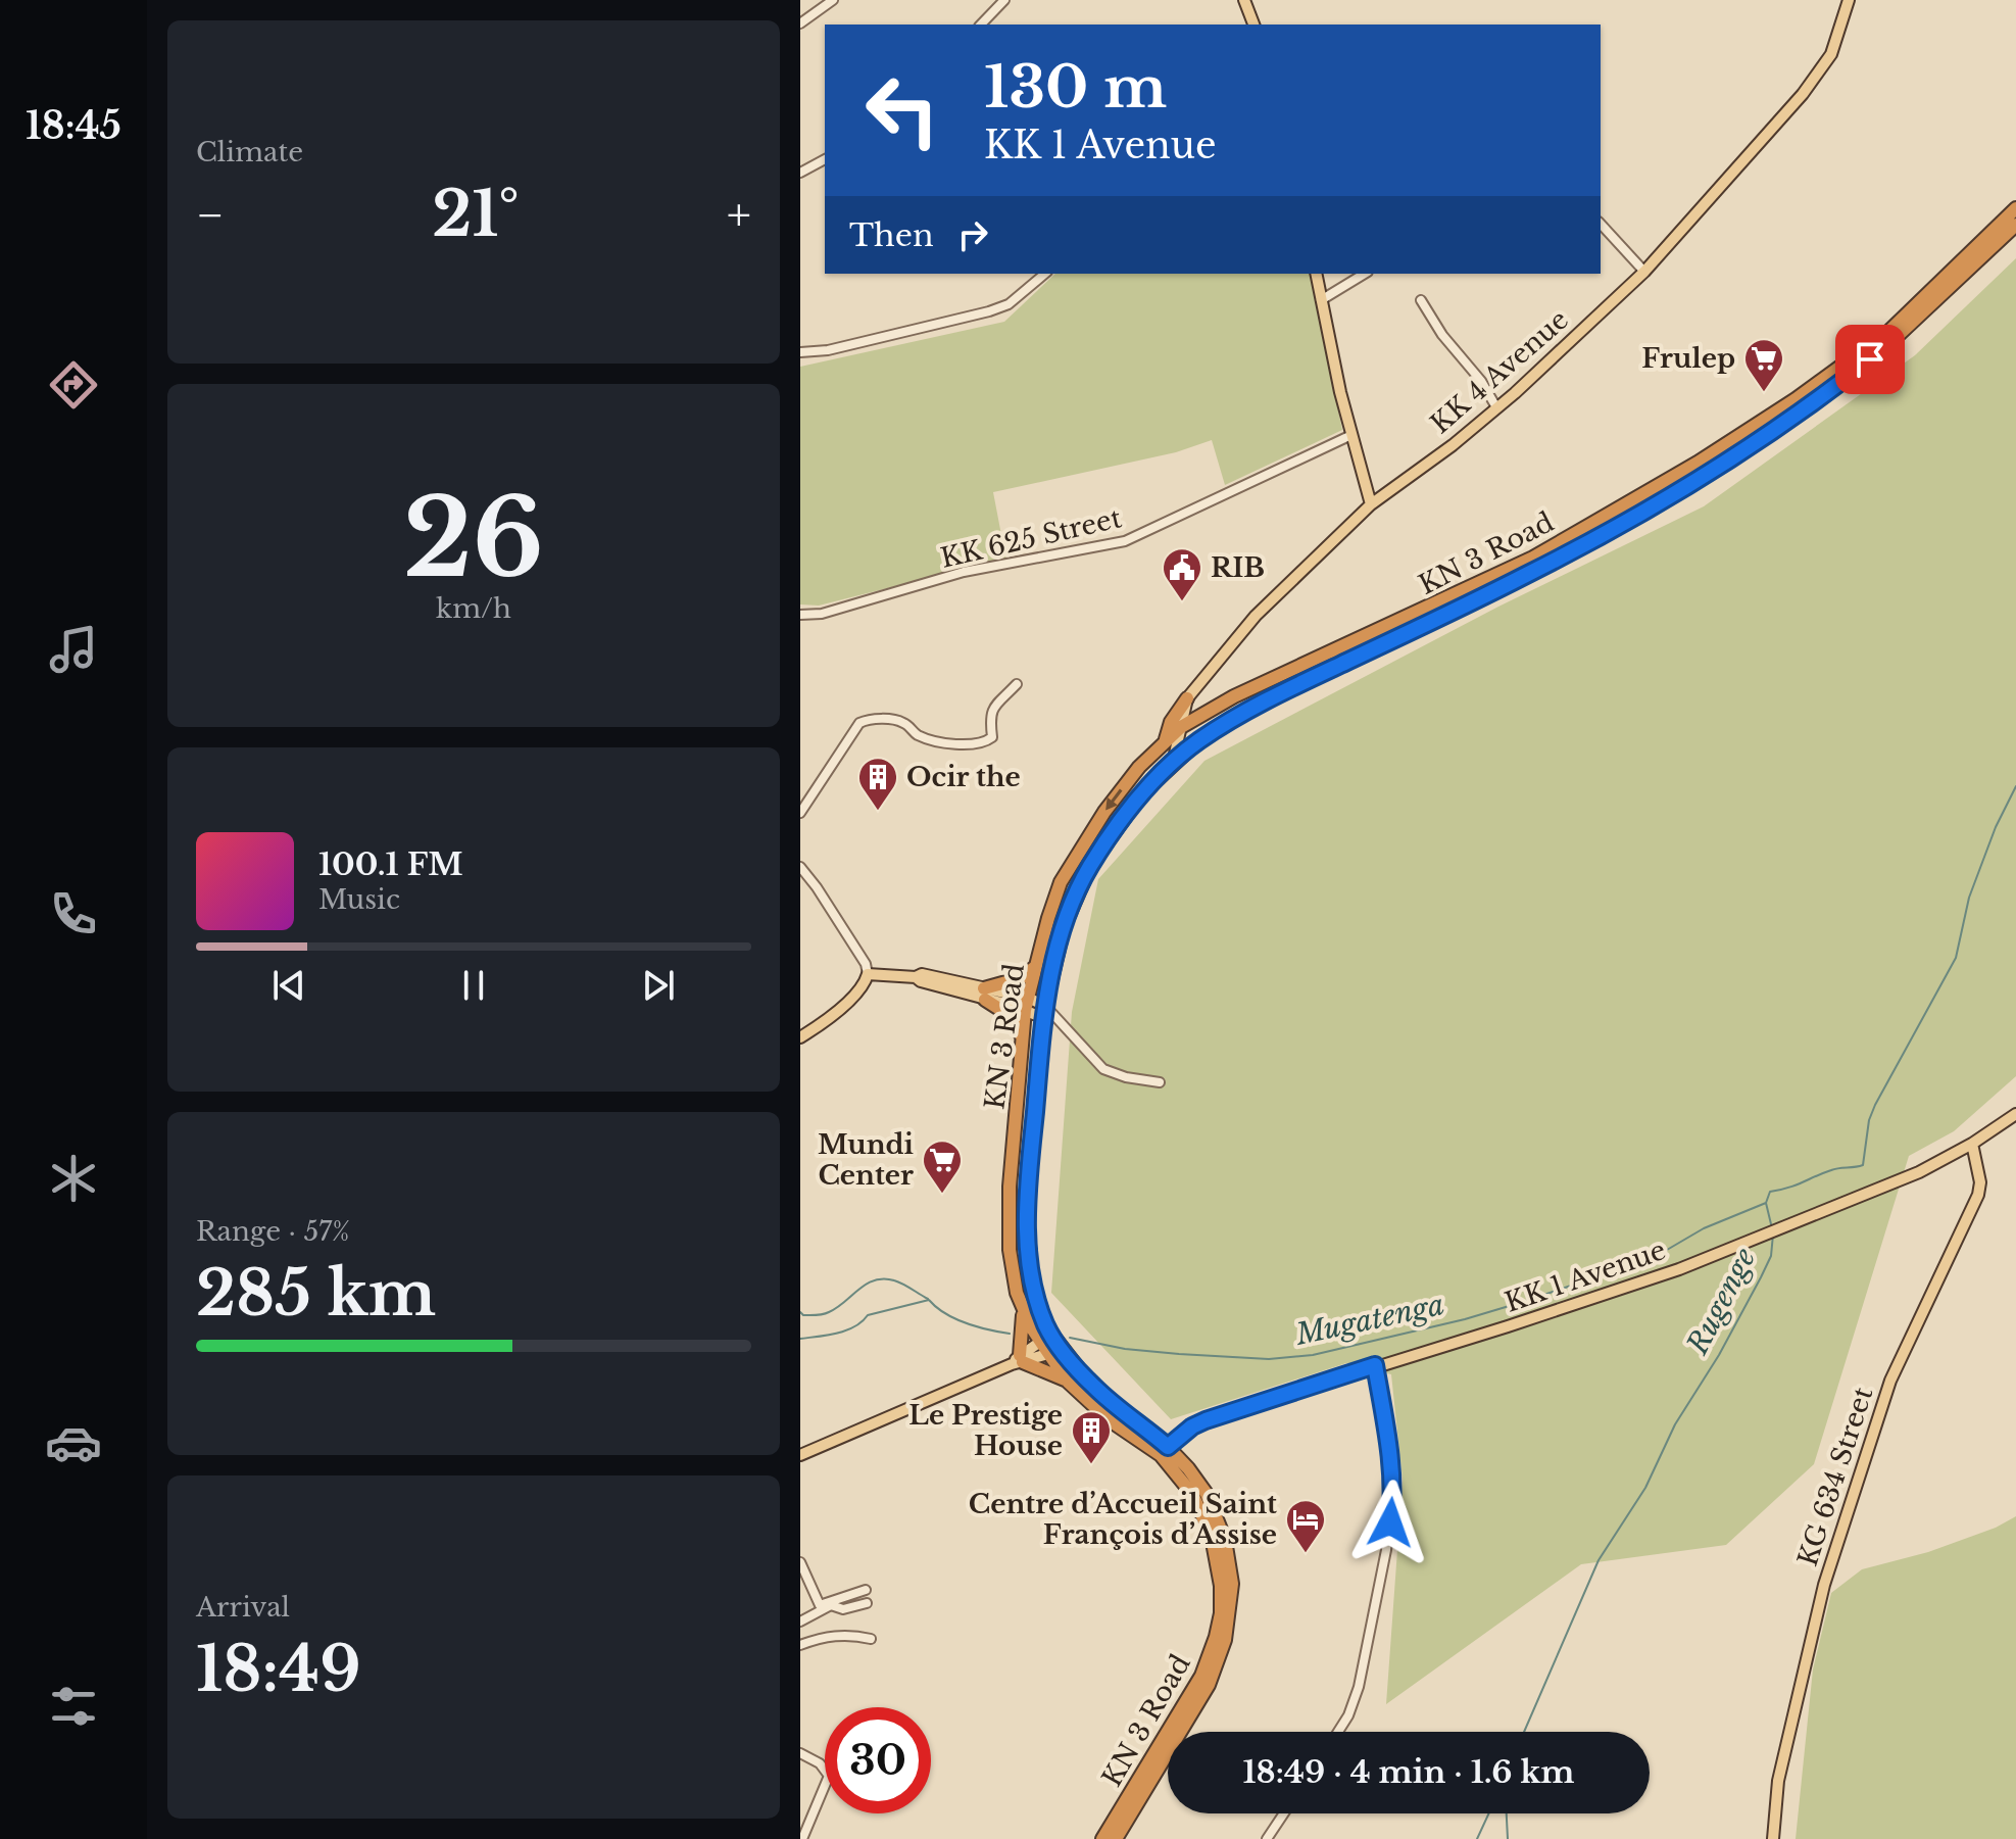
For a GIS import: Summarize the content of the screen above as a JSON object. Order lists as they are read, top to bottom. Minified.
{"streets":{"highway":["KN 3 Road"],"main road":["KK 4 Avenue","KK 1 Avenue","KG 634 Street"],"street":["KK 625 Street"]},"crossings":[["KN 3 Road","KK 1 Avenue"],["KK 1 Avenue","KG 634 Street"]],"water":["Rugenge","Mugatenga"],"places":{"supermarket":["Frulep","Mundi Center"],"public building":["RIB"],"building":["Ocir the","Le Prestige House"],"hotel":["Centre d’Accueil Saint François d’Assise"]},"page":{"tabs":"18:45","tile":["Climate",["26","km/h"],["Range · 57%","285 km"],["Arrival","18:49"]],"turn":["130 m","KK 1 Avenue"],"heat":["−","21°","+"],"then":"Then","song":["100.1 FM","Music"],"limit":"30","trip":"18:49 · 4 min · 1.6 km"}}
